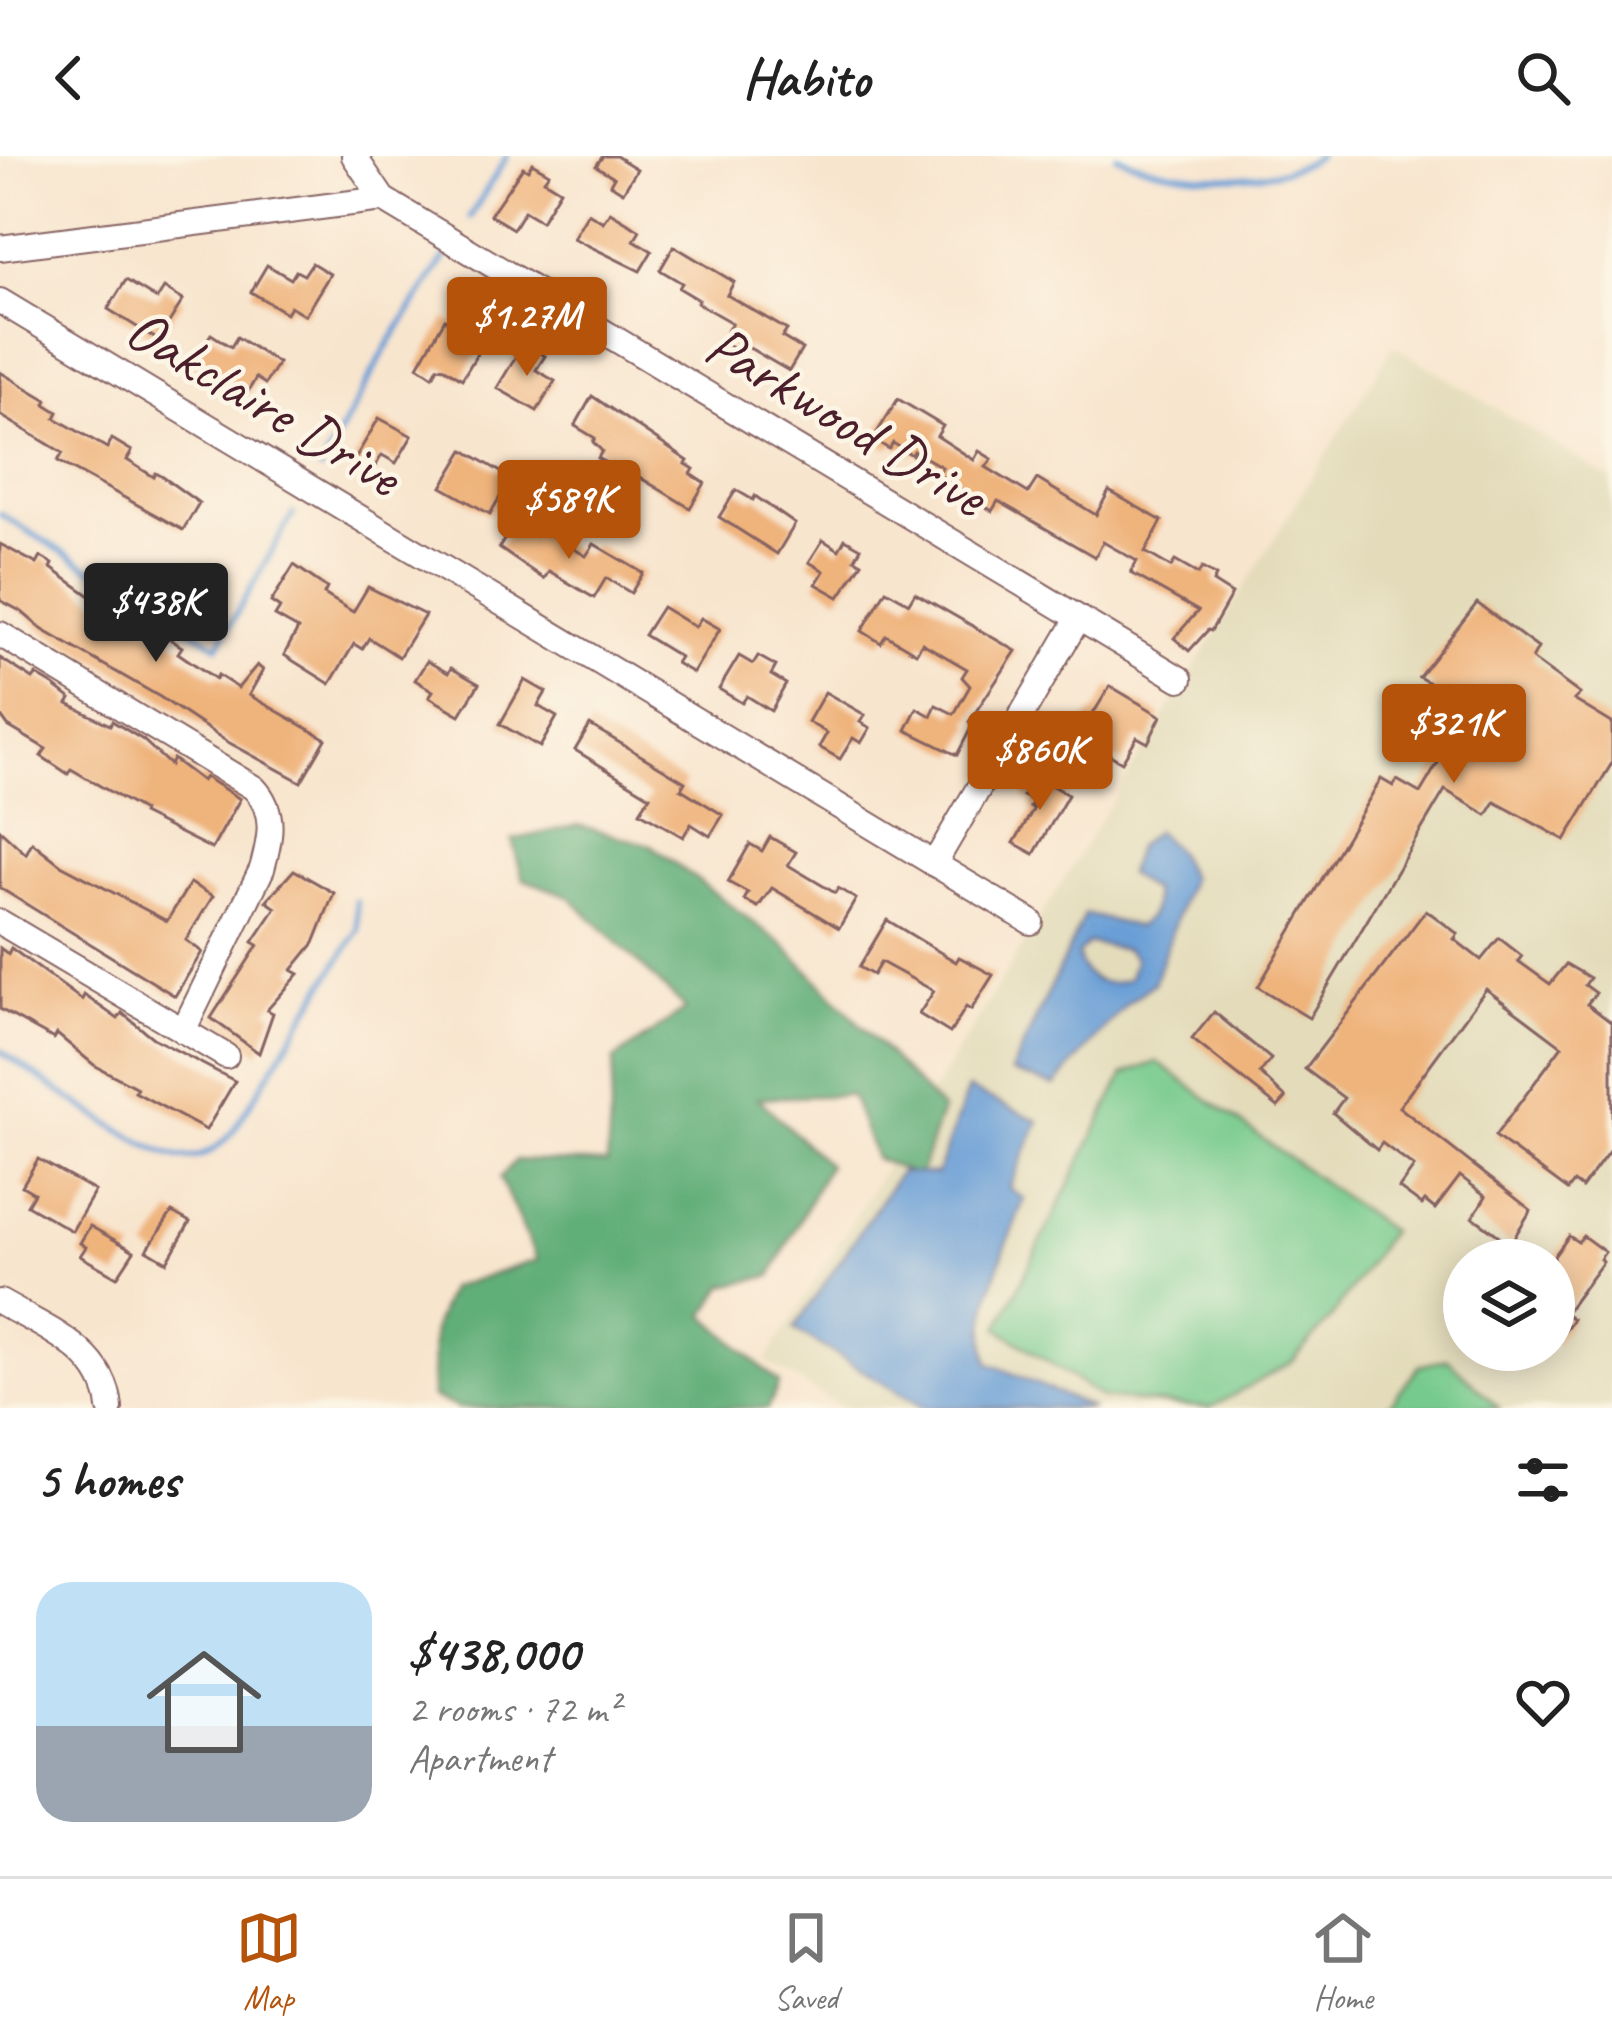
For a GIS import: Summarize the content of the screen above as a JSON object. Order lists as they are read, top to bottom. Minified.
{"streets":{"street":["Oakclaire Drive","Parkwood Drive"]},"page":{"header":"Habito","price":["$1.27M","$589K","$438K","$321K","$860K"],"heading":"5 homes","list":[{"name":"$438,000","note":"2 rooms · 72 m² · Apartment"}],"tabs":["Map","Saved","Home"]}}
